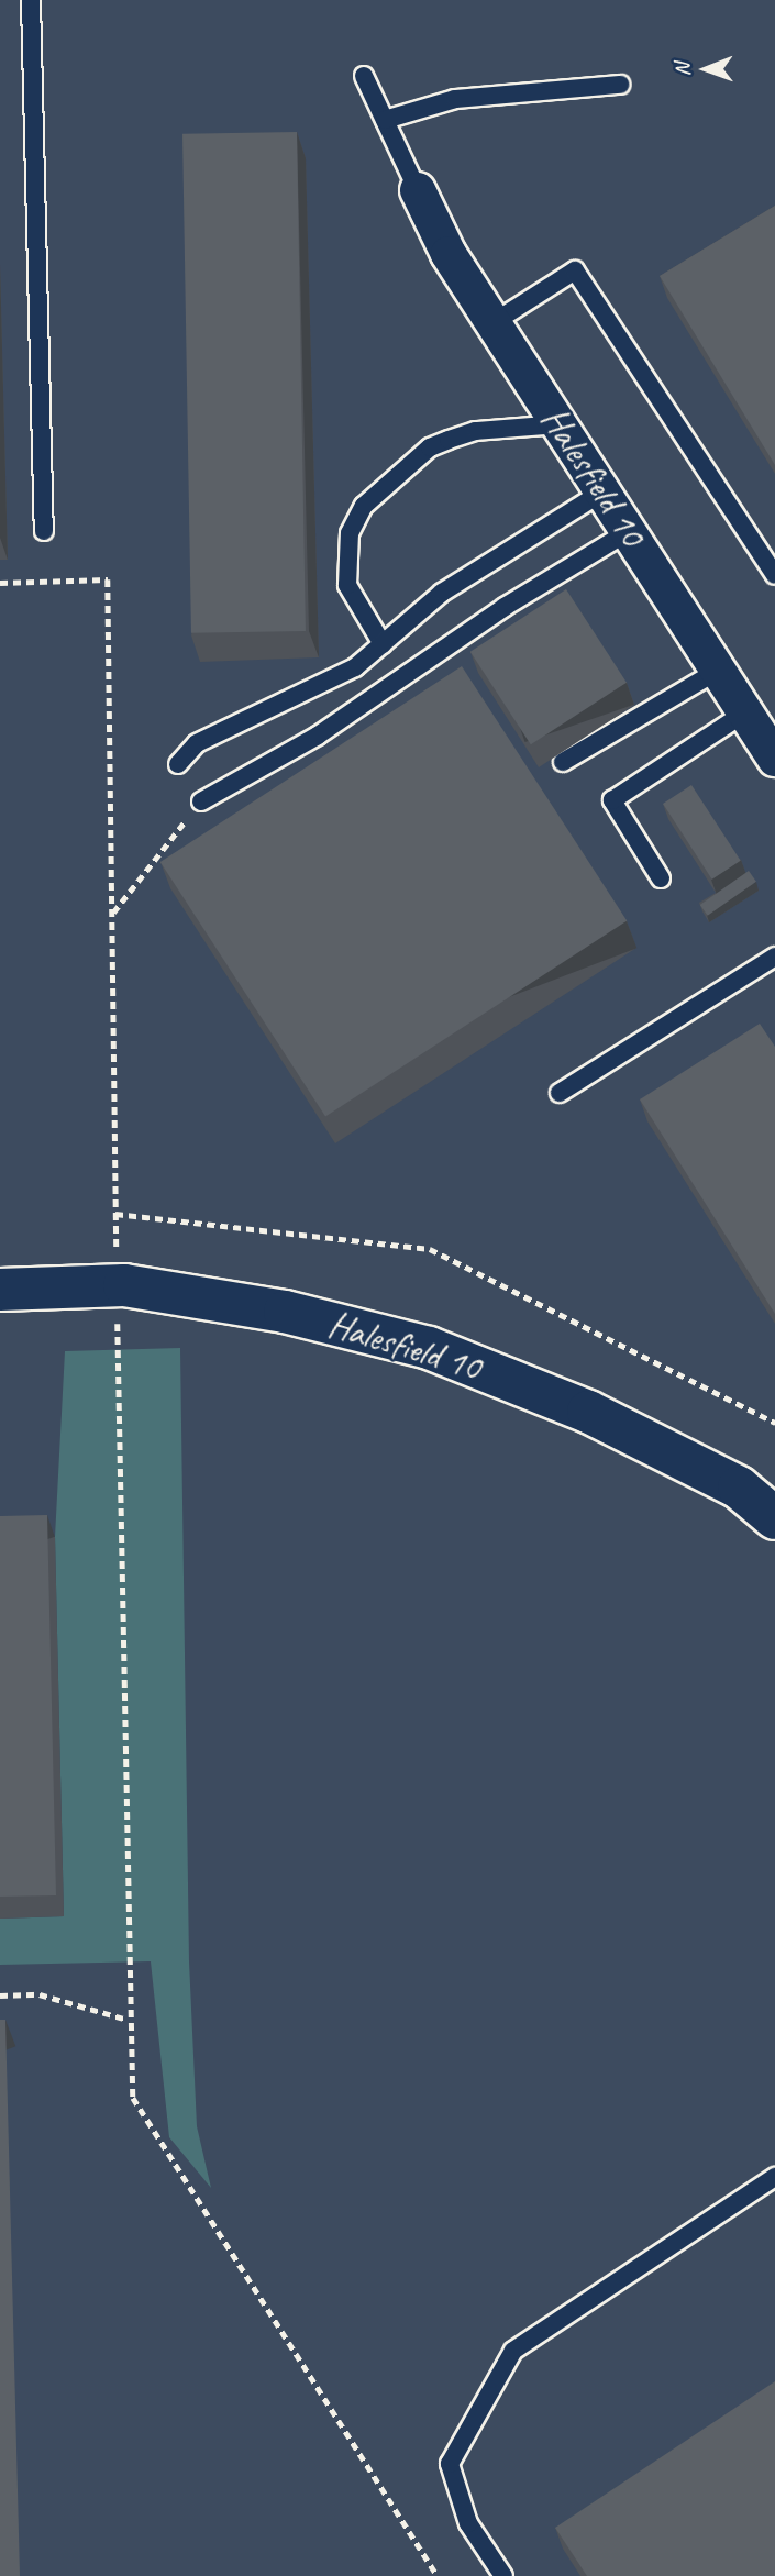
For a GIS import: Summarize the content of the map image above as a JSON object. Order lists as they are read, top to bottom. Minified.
{"streets":{"street":["Halesfield 10"]},"north":"left"}
